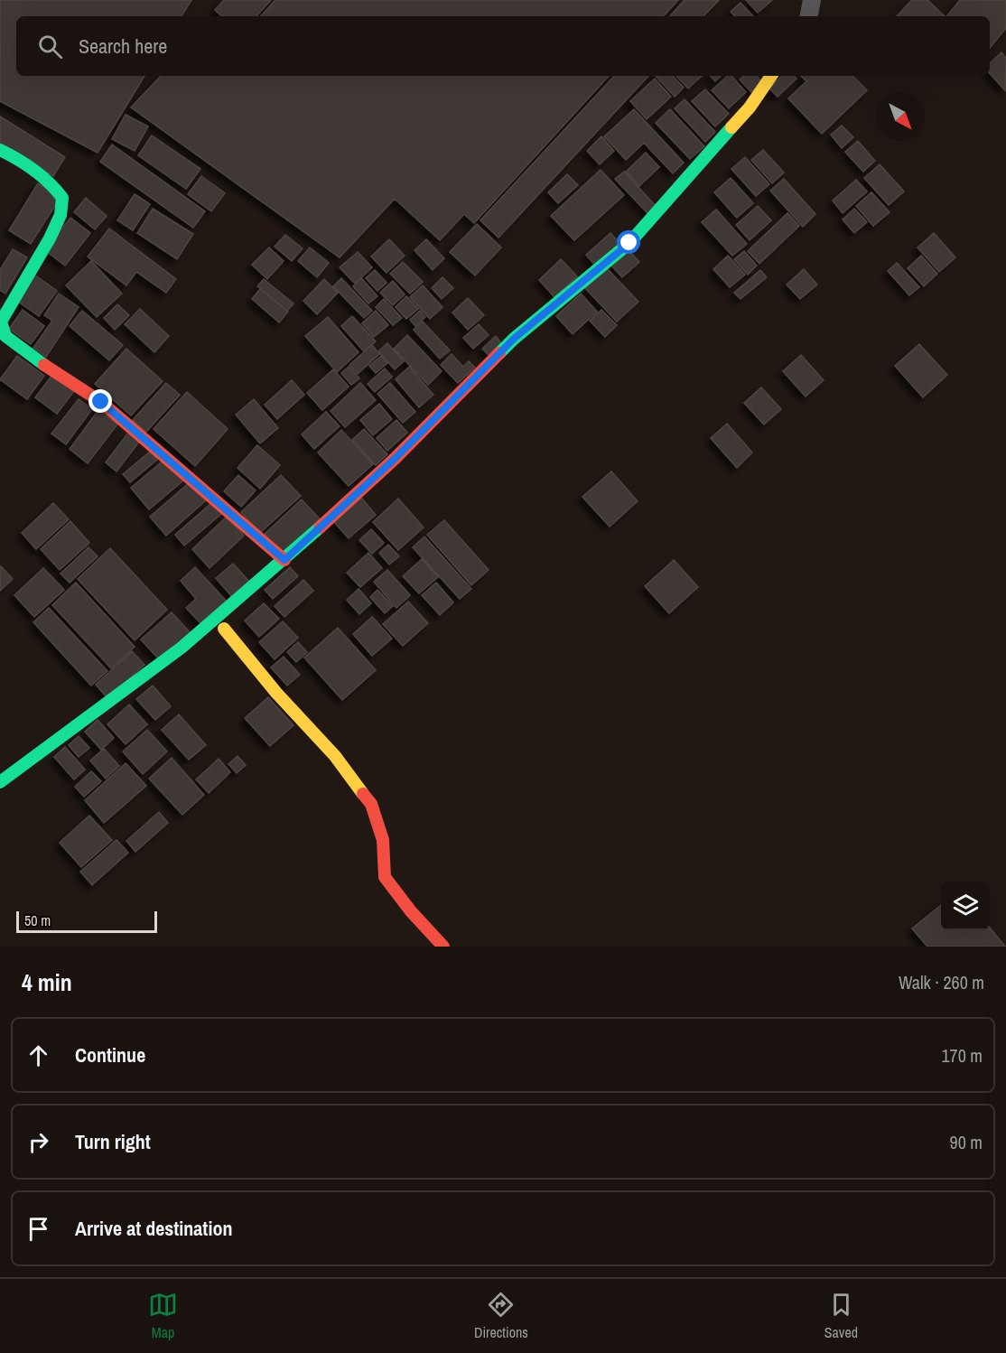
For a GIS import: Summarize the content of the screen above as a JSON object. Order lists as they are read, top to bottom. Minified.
{"scale_bar":"50 m","north":"bottom right","page":{"search":"Search here","scale":"50 m","heading":["4 min","Walk · 260 m"],"list":[["Continue","170 m"],["Turn right","90 m"],"Arrive at destination"],"nav":["Map","Directions","Saved"]}}
